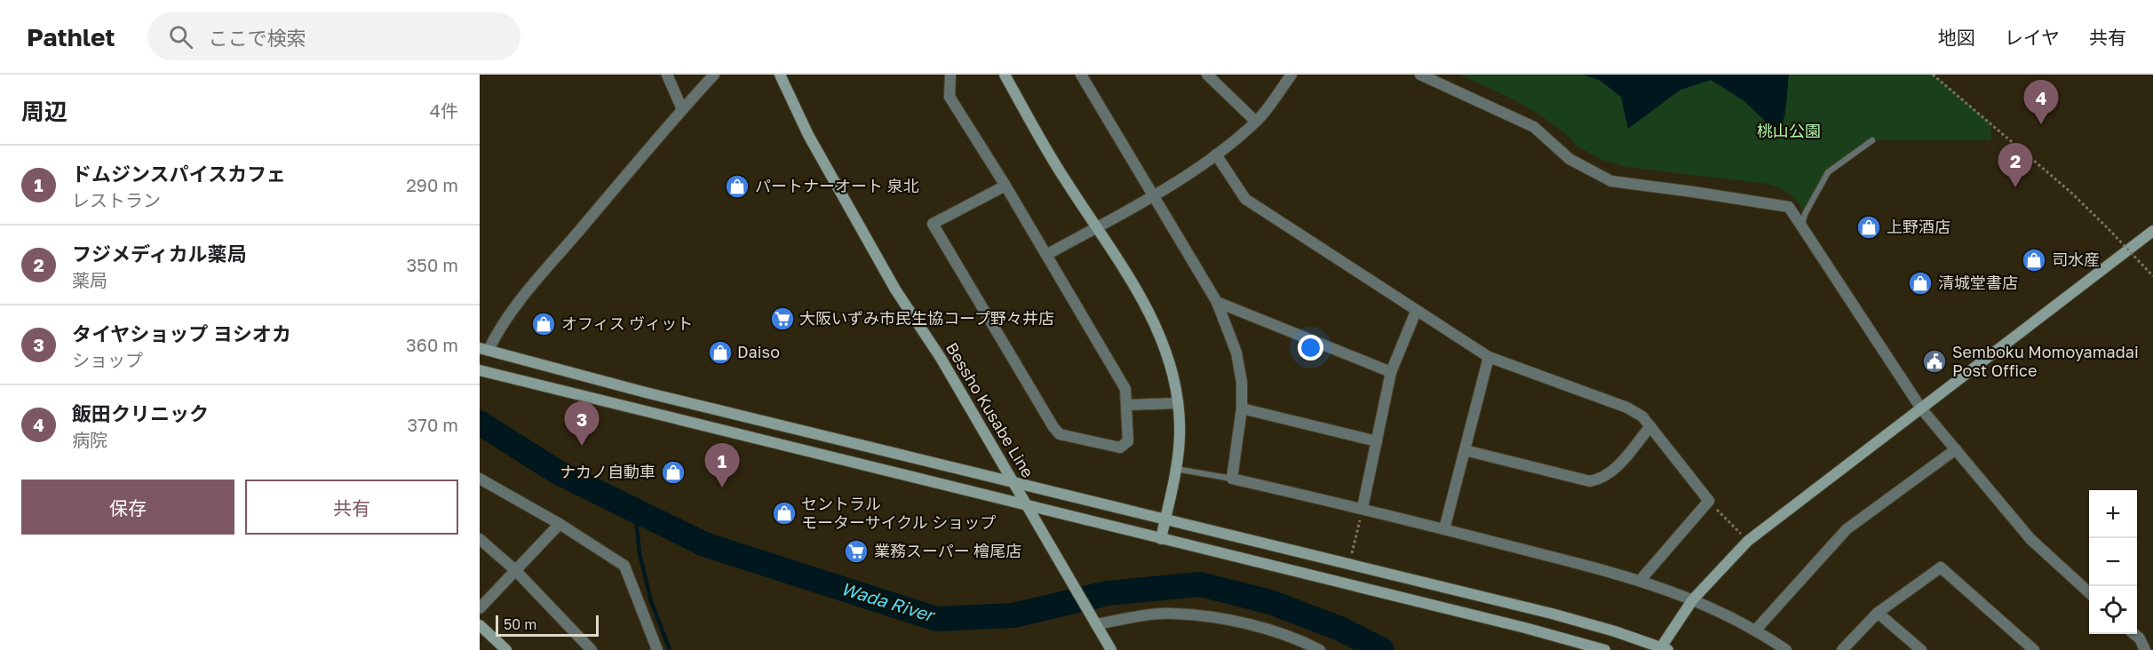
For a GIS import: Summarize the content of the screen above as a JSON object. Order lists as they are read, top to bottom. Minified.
{"streets":{"street":["Bessho Kusabe Line"]},"water":["Wada River"],"parks":["桃山公園"],"places":{"shop":["パートナーオート 泉北","上野酒店","司水産","清城堂書店","オフィス ヴィット","Daiso","ナカノ自動車","セントラル モーターサイクル ショップ"],"supermarket":["大阪いずみ市民生協コープ野々井店","業務スーパー 檜尾店"],"public building":["Semboku Momoyamadai Post Office"]},"scale_bar":"50 m","page":{"header":"Pathlet","search":"ここで検索","nav":["地図","レイヤ","共有"],"heading":["周辺","4件"],"pins":["4","2","3","1"],"list":[{"mark":"1","name":"ドムジンスパイスカフェ","note":"レストラン","value":"290 m"},{"mark":"2","name":"フジメディカル薬局","note":"薬局","value":"350 m"},{"mark":"3","name":"タイヤショップ ヨシオカ","note":"ショップ","value":"360 m"},{"mark":"4","name":"飯田クリニック","note":"病院","value":"370 m"}],"buttons":["保存","共有"],"map_buttons":["+","−"],"scale":"50 m"}}
